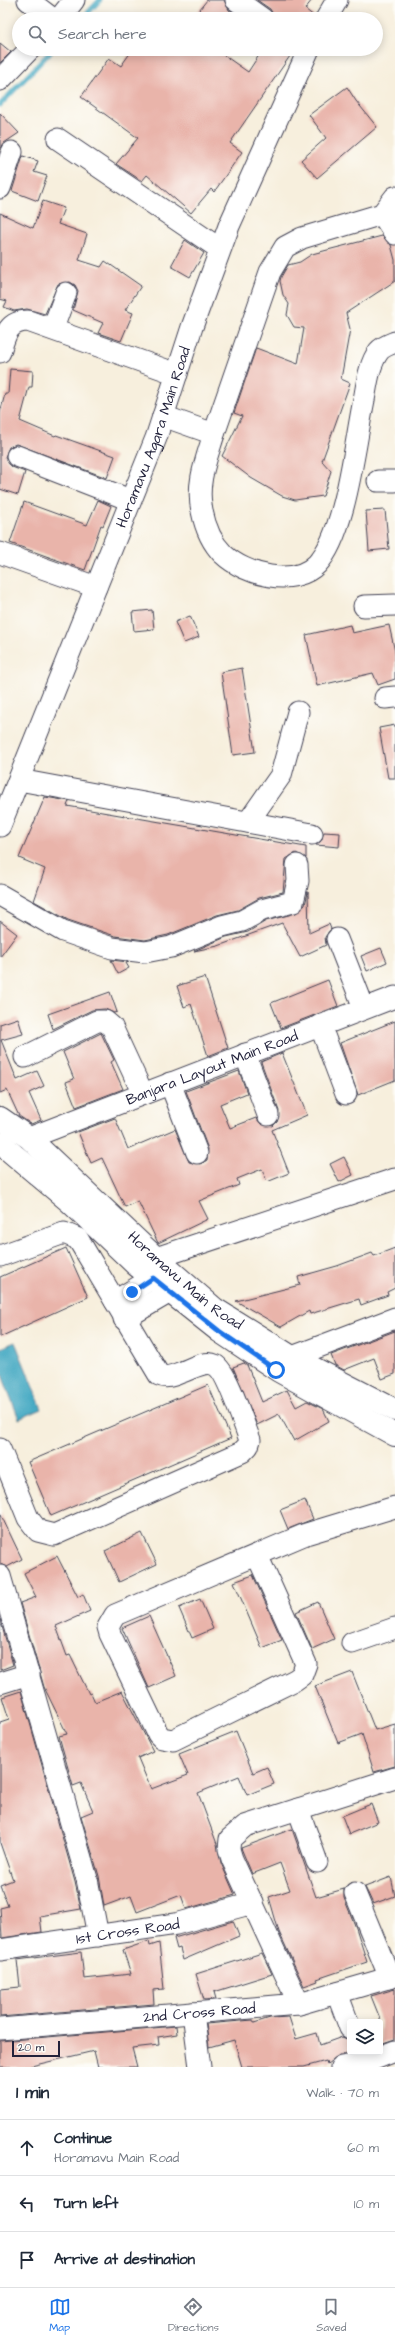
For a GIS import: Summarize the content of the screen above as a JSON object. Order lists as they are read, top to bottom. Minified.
{"streets":{"main road":["Horamavu Main Road"],"street":["Horamavu Agara Main Road","Banjara Layout Main Road","1st Cross Road","2nd Cross Road"]},"crossings":[["Banjara Layout Main Road","Horamavu Main Road"]],"scale_bar":"20 m","page":{"search":"Search here","scale":"20 m","heading":["1 min","Walk · 70 m"],"list":[["Continue","Horamavu Main Road","60 m"],["Turn left","10 m"],"Arrive at destination"],"nav":["Map","Directions","Saved"]}}
